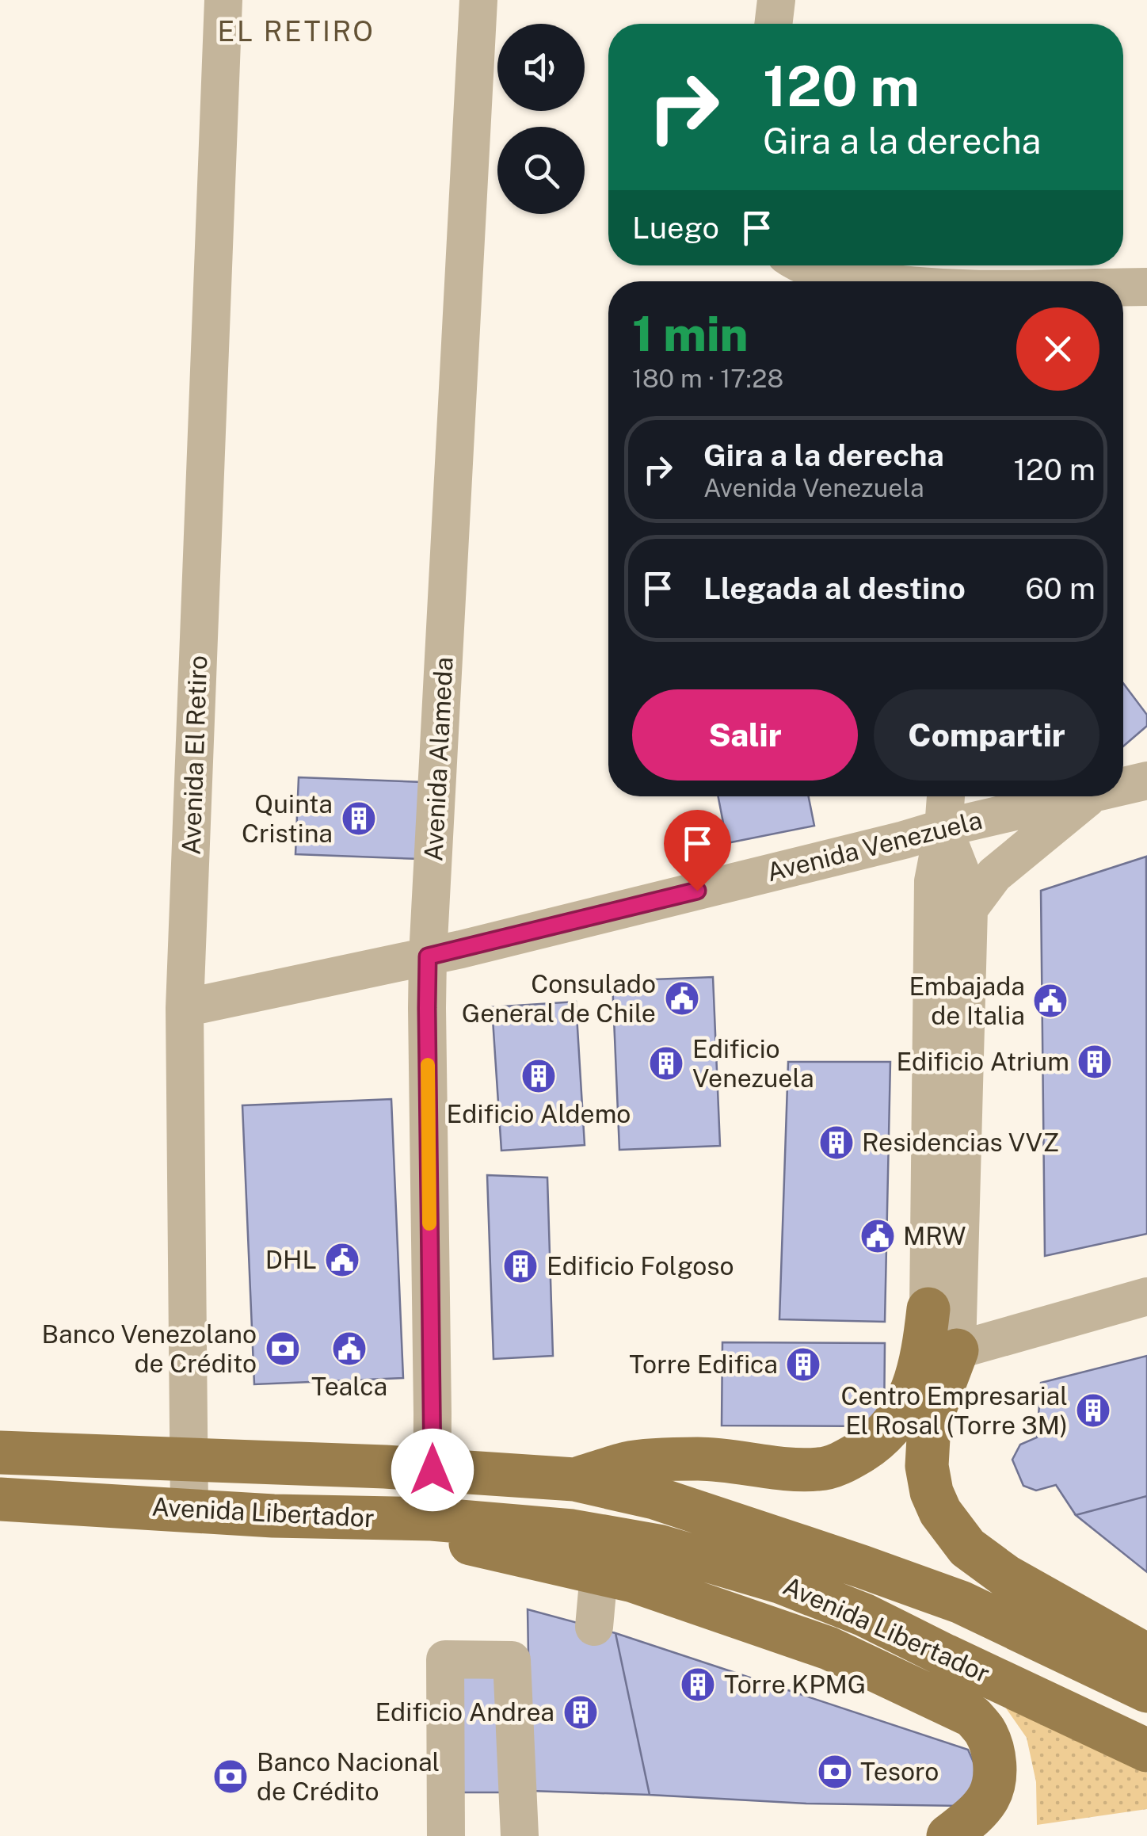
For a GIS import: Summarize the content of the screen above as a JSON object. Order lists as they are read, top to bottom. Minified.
{"streets":{"main road":["Avenida Libertador"],"street":["Avenida El Retiro","Avenida Alameda","Avenida Venezuela"]},"crossings":[["Avenida El Retiro","Avenida Venezuela"],["Avenida El Retiro","Avenida Libertador"],["Avenida Alameda","Avenida Venezuela"],["Avenida Alameda","Avenida Libertador"]],"districts":["EL RETIRO"],"places":{"building":["Quinta Cristina","Edificio Atrium","Edificio Venezuela","Edificio Aldemo","Residencias VVZ","Edificio Folgoso","Torre Edifica","Centro Empresarial El Rosal (Torre 3M)","Torre KPMG","Edificio Andrea"],"public building":["Consulado General de Chile","Embajada de Italia","MRW","DHL","Tealca"],"bank":["Banco Venezolano de Crédito","Tesoro","Banco Nacional de Crédito"]},"page":{"turn":["120 m","Gira a la derecha"],"then":"Luego","heading":["1 min","180 m · 17:28"],"list":[{"name":"Gira a la derecha","note":"Avenida Venezuela","value":"120 m"},{"name":"Llegada al destino","value":"60 m"}],"buttons":["Salir","Compartir"]}}
